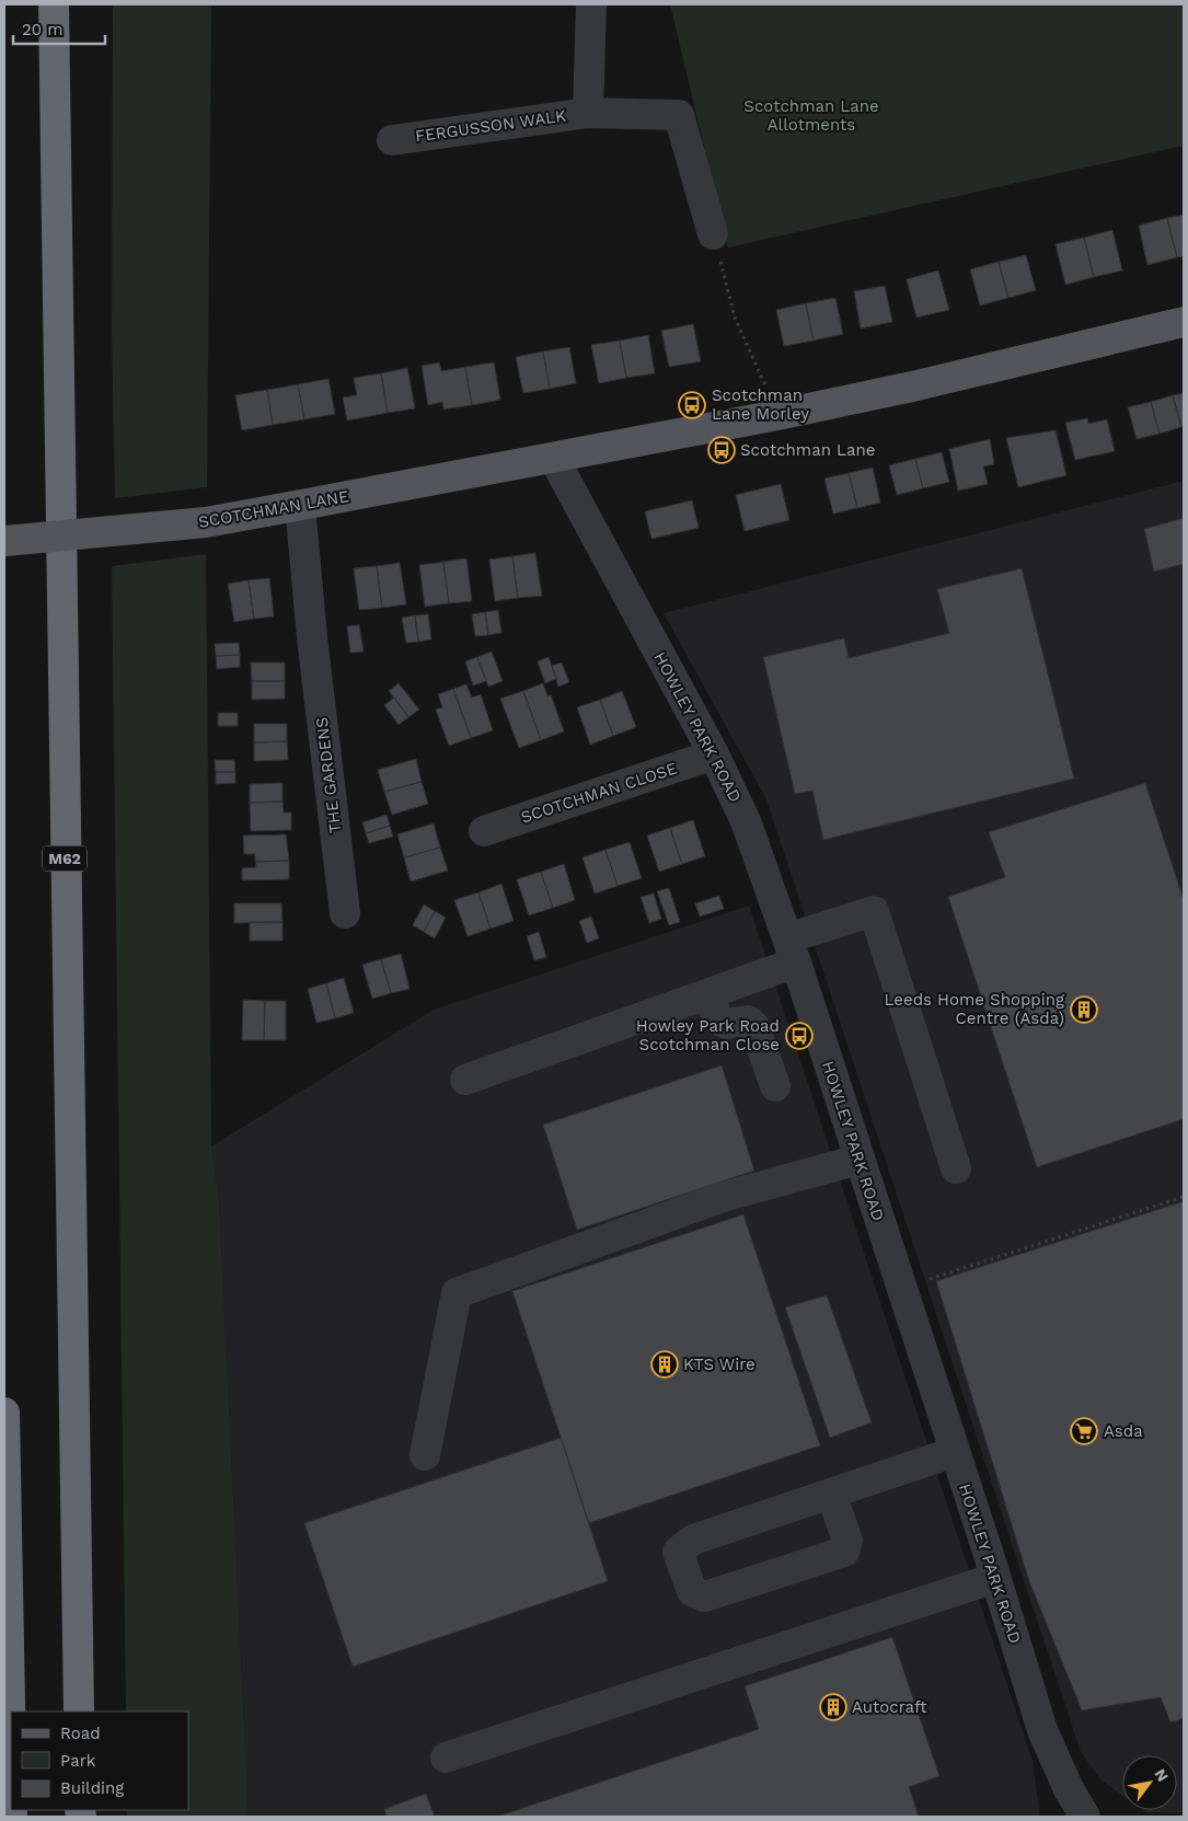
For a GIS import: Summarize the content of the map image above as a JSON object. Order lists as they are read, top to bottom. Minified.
{"streets":{"highway":["M62"],"main road":["SCOTCHMAN LANE"],"street":["FERGUSSON WALK","HOWLEY PARK ROAD","THE GARDENS","SCOTCHMAN CLOSE"]},"crossings":[["SCOTCHMAN LANE","HOWLEY PARK ROAD"],["SCOTCHMAN LANE","THE GARDENS"],["HOWLEY PARK ROAD","SCOTCHMAN CLOSE"]],"parks":["Scotchman Lane Allotments"],"places":{"bus stop":["Scotchman Lane Morley","Scotchman Lane","Howley Park Road Scotchman Close"],"building":["Leeds Home Shopping Centre (Asda)","KTS Wire","Autocraft"],"supermarket":["Asda"]},"legend":["Road","Park","Building"],"scale_bar":"20 m","north":"top right"}
